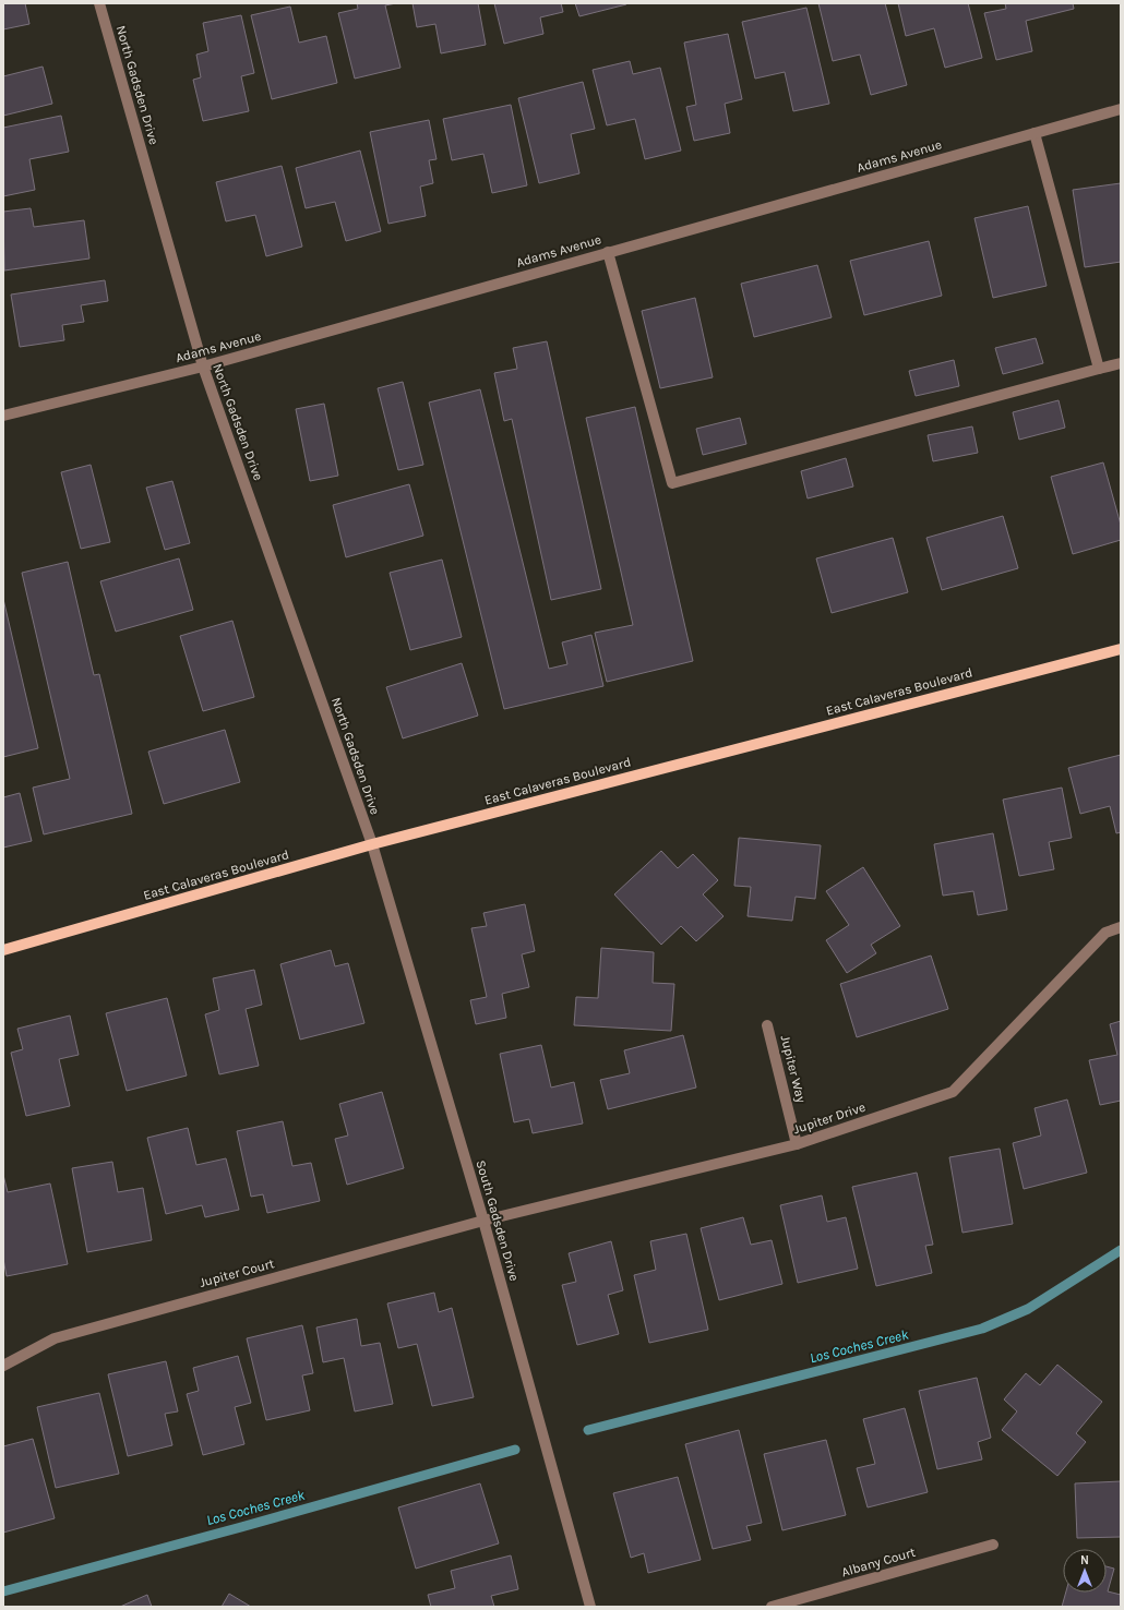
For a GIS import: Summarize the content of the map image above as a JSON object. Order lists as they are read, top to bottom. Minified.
{"streets":{"main road":["East Calaveras Boulevard"],"street":["North Gadsden Drive","Adams Avenue","Jupiter Way","Jupiter Drive","South Gadsden Drive","Jupiter Court","Albany Court"]},"crossings":[["North Gadsden Drive","Adams Avenue"],["North Gadsden Drive","East Calaveras Boulevard"],["North Gadsden Drive","South Gadsden Drive"],["East Calaveras Boulevard","South Gadsden Drive"],["Jupiter Way","Jupiter Drive"],["Jupiter Drive","South Gadsden Drive"],["Jupiter Drive","Jupiter Court"],["South Gadsden Drive","Jupiter Court"]],"water":["Los Coches Creek"],"north":"top"}
